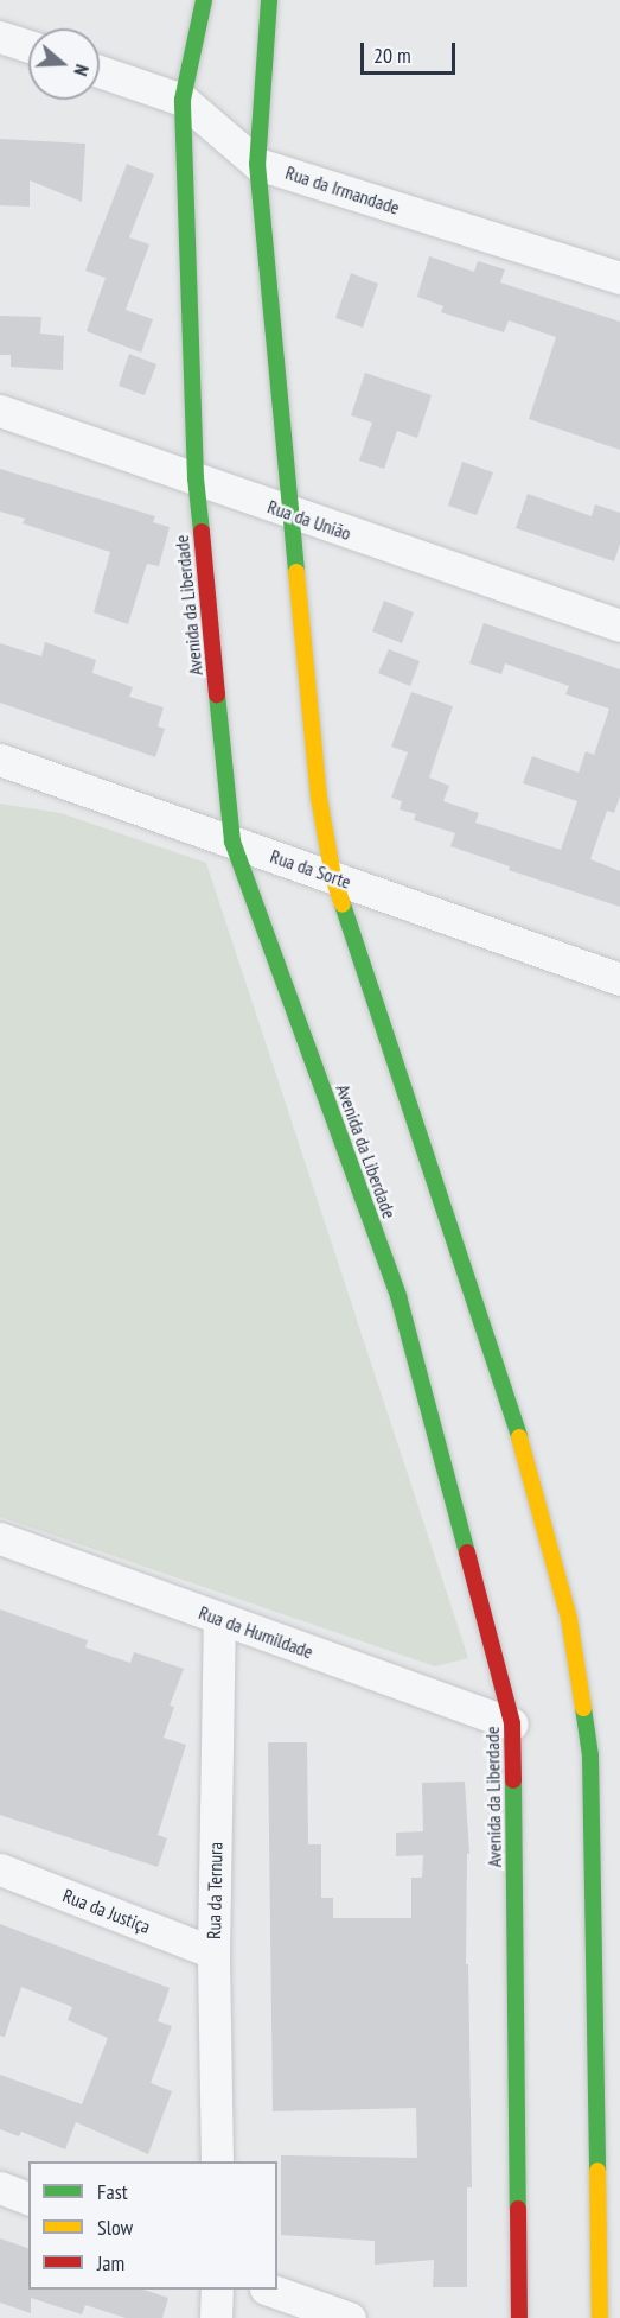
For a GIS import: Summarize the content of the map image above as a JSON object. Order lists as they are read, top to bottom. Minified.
{"streets":{"street":["Rua da Irmandade","Rua da União","Avenida da Liberdade","Rua da Sorte","Rua da Humildade","Rua da Ternura","Rua da Justiça"]},"crossings":[["Rua da Irmandade","Avenida da Liberdade"],["Rua da União","Avenida da Liberdade"],["Avenida da Liberdade","Rua da Sorte"],["Avenida da Liberdade","Rua da Humildade"],["Rua da Humildade","Rua da Ternura"],["Rua da Ternura","Rua da Justiça"]],"legend":["Fast","Slow","Jam"],"scale_bar":"20 m","north":"right"}
